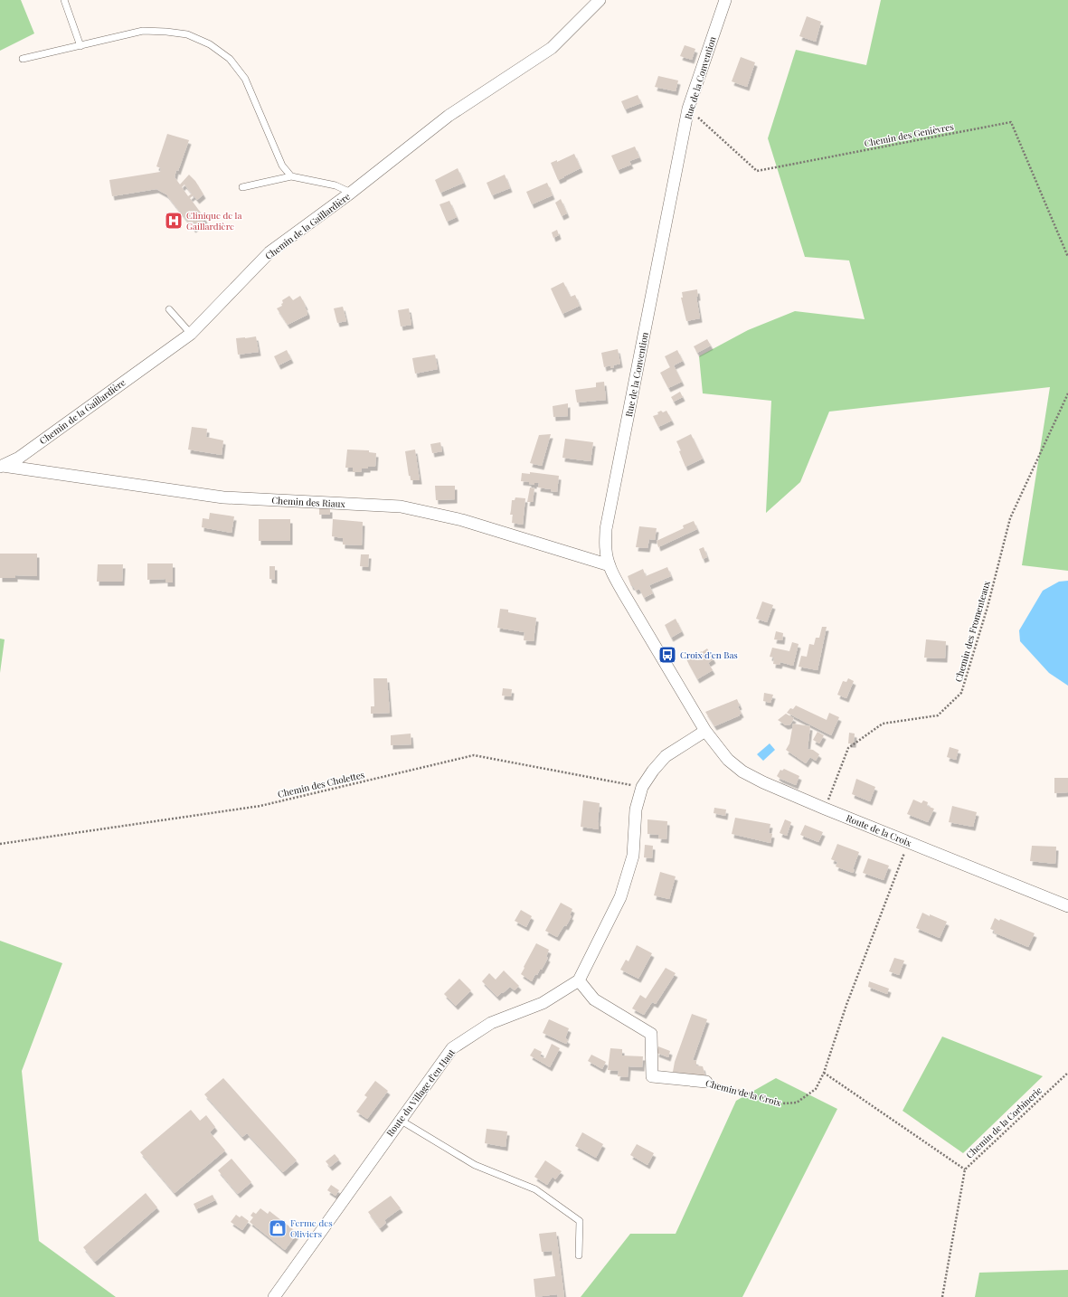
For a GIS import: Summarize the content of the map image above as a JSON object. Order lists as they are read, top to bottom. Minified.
{"streets":{"street":["Rue de la Convention","Chemin de la Gaillardière","Chemin des Riaux","Route de la Croix","Route du Village d'en Haut","Chemin de la Croix"],"path":["Chemin des Genièvres","Chemin des Fromenteaux","Chemin des Cholettes","Chemin de la Corbinerie"]},"crossings":[["Rue de la Convention","Chemin des Genièvres"],["Rue de la Convention","Chemin des Riaux"],["Rue de la Convention","Route de la Croix"],["Chemin de la Gaillardière","Chemin des Riaux"],["Chemin des Fromenteaux","Route de la Croix"],["Route de la Croix","Chemin de la Croix"],["Route du Village d'en Haut","Chemin de la Croix"]],"places":{"hospital":["Clinique de la Gaillardière"],"bus stop":["Croix d'en Bas"],"shop":["Ferme des Oliviers"]}}
